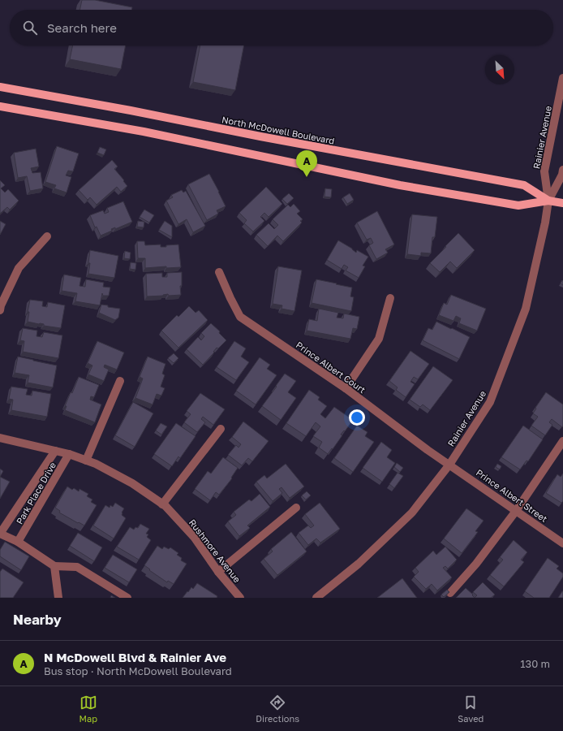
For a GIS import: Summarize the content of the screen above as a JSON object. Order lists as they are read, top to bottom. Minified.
{"streets":{"main road":["North McDowell Boulevard"],"street":["Rainier Avenue","Prince Albert Court","Park Place Drive","Prince Albert Street","Rushmore Avenue"]},"crossings":[["North McDowell Boulevard","Rainier Avenue"],["Rainier Avenue","Prince Albert Court"],["Rainier Avenue","Prince Albert Street"],["Prince Albert Court","Prince Albert Street"],["Park Place Drive","Rushmore Avenue"]],"north":"bottom right","page":{"search":"Search here","pins":"A","heading":"Nearby","list":[{"mark":"A","name":"N McDowell Blvd & Rainier Ave","note":"Bus stop · North McDowell Boulevard","value":"130 m"}],"nav":["Map","Directions","Saved"]}}
